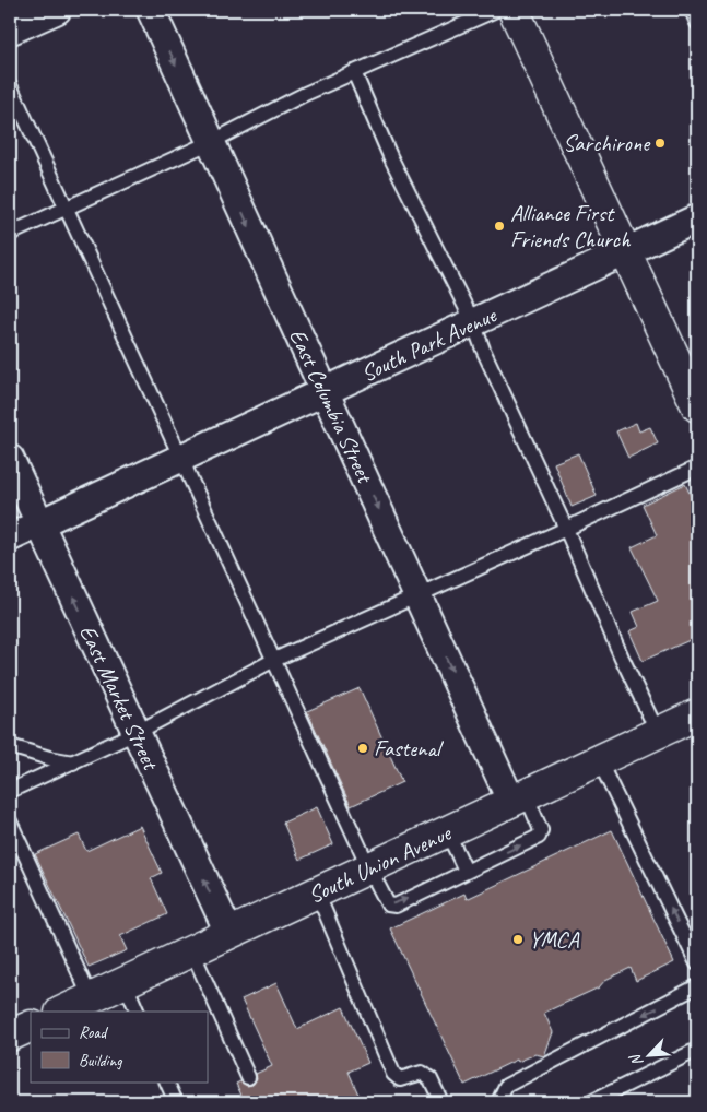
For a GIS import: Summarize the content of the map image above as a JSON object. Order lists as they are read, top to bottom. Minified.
{"streets":{"main road":["South Union Avenue"],"street":["South Park Avenue","East Columbia Street","East Market Street"]},"crossings":[["South Park Avenue","East Columbia Street"],["South Park Avenue","East Market Street"],["East Columbia Street","South Union Avenue"],["East Market Street","South Union Avenue"]],"one_way":["East Columbia Street","East Market Street"],"places":["Sarchirone","Alliance First Friends Church","Fastenal","YMCA"],"legend":["Road","Building"],"north":"bottom left"}
